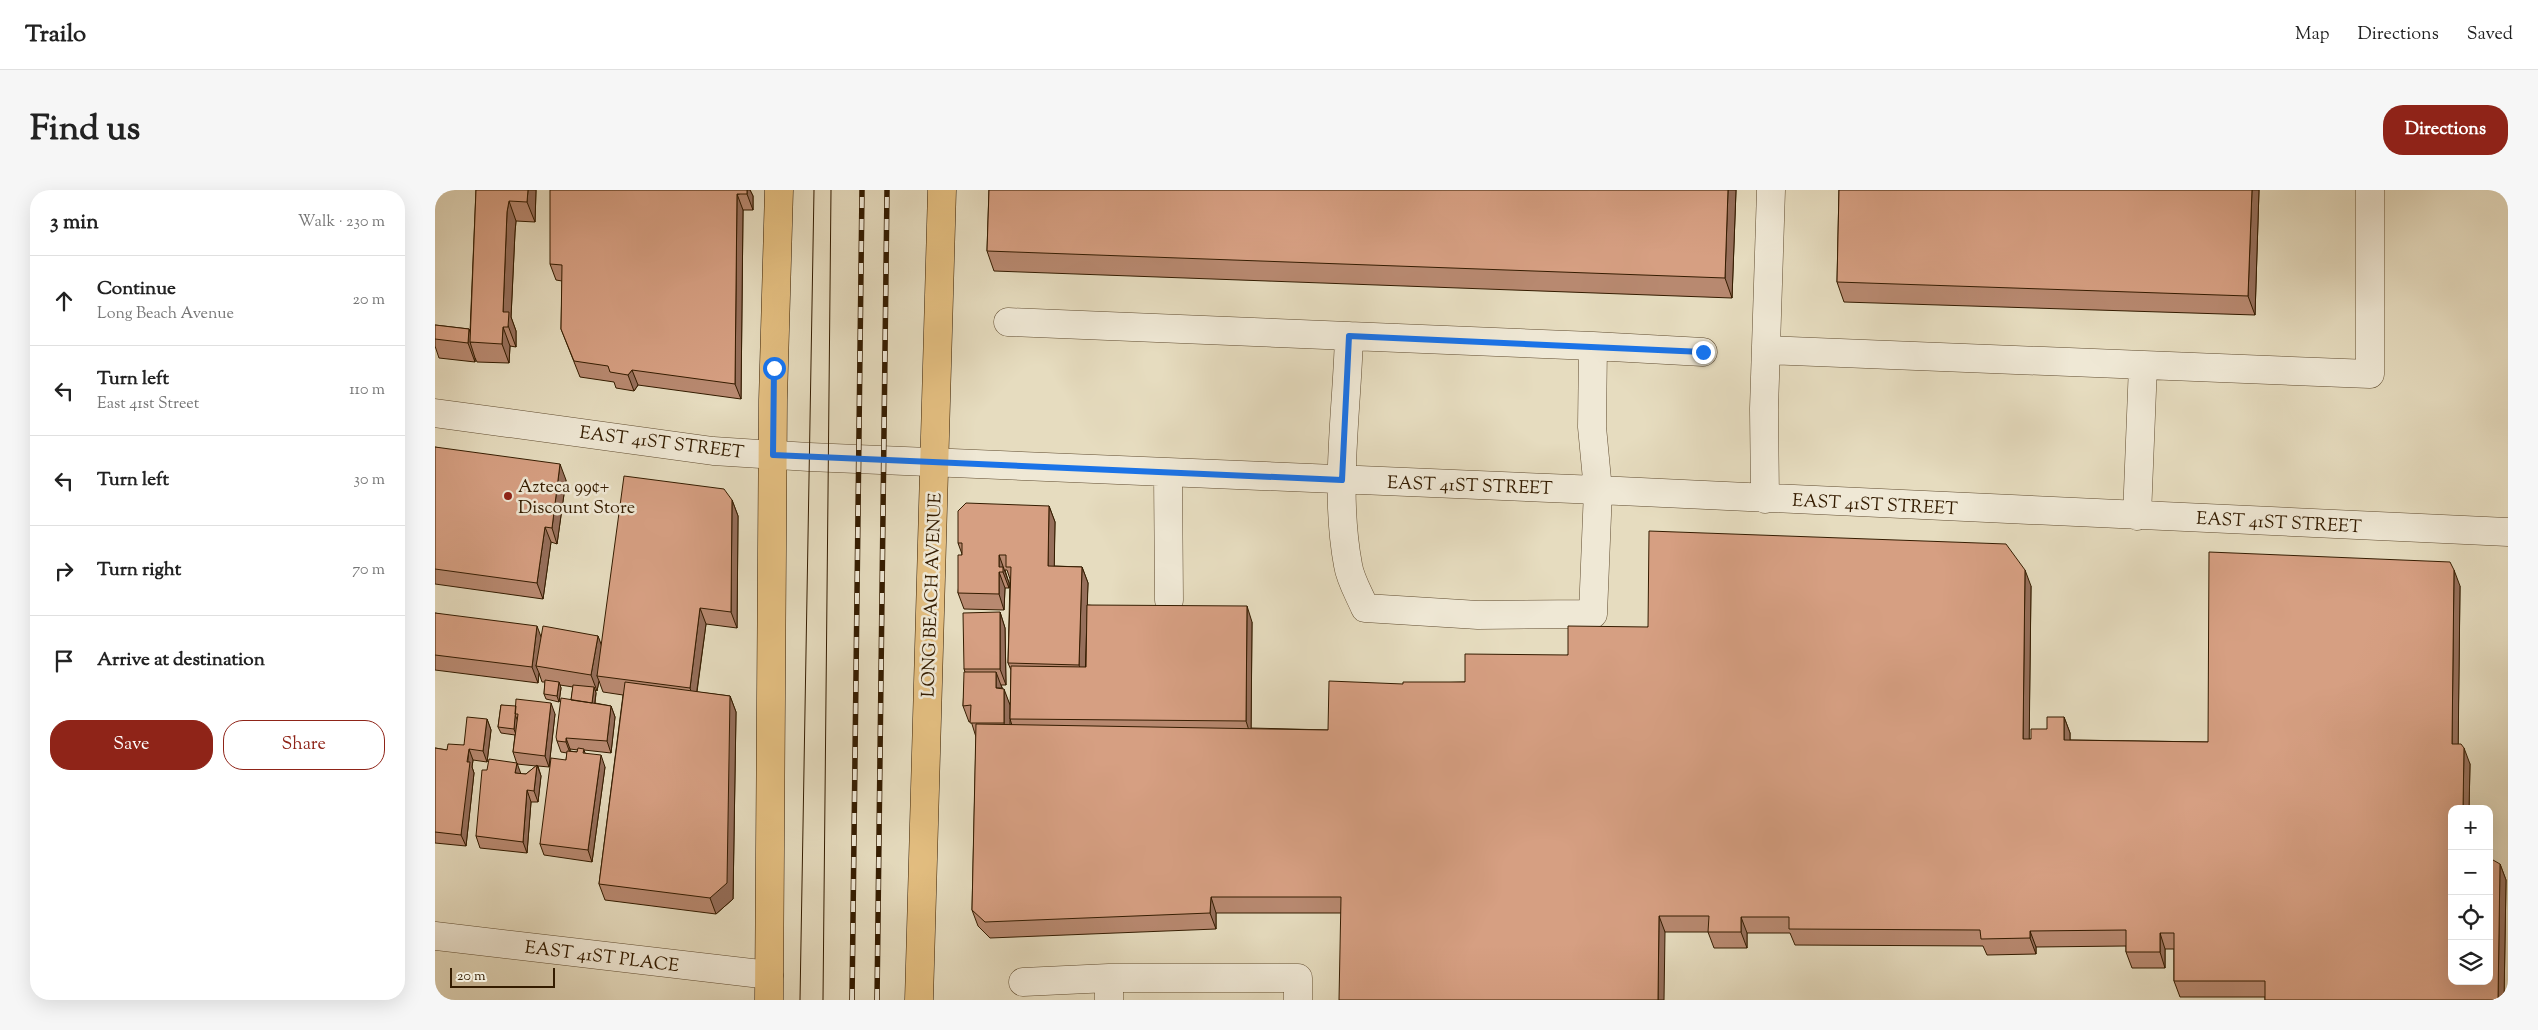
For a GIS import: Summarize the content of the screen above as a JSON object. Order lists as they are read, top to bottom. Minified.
{"streets":{"main road":["LONG BEACH AVENUE"],"street":["EAST 41ST STREET","EAST 41ST PLACE"]},"crossings":[["EAST 41ST STREET","LONG BEACH AVENUE"]],"places":["Azteca 99¢+ Discount Store"],"scale_bar":"20 m","page":{"header":"Trailo","nav":["Map","Directions","Saved"],"title":"Find us","buttons":["Directions",["Save","Share"]],"heading":["3 min","Walk · 230 m"],"list":[["Continue","Long Beach Avenue","20 m"],["Turn left","East 41st Street","110 m"],["Turn left","30 m"],["Turn right","70 m"],"Arrive at destination"],"map_buttons":["+","−"],"scale":"20 m"}}
